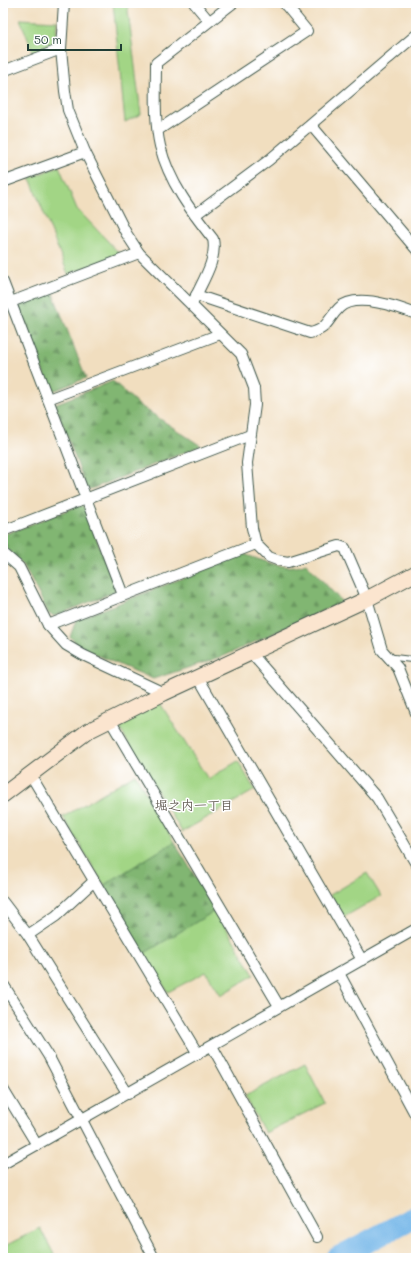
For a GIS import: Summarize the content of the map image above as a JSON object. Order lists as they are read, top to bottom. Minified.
{"districts":["堀之内一丁目"],"scale_bar":"50 m"}
